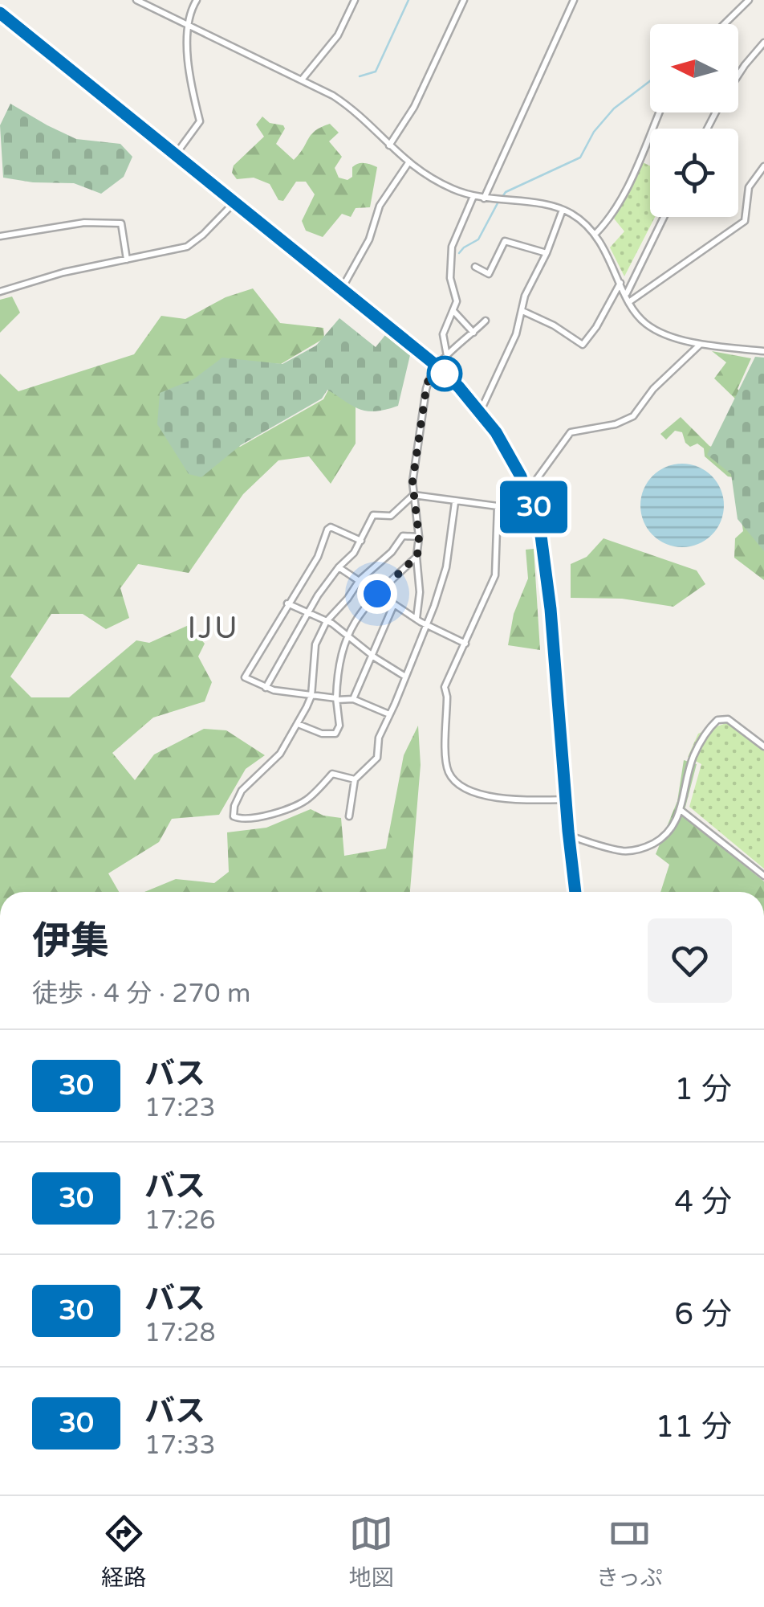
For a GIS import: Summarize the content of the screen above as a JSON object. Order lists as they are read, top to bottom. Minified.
{"districts":["IJU"],"lines":["bus line 30"],"north":"left","page":{"on_map":"30","heading":["伊集","徒歩 · 4 分 · 270 m"],"list":[{"mark":"30","name":"バス","note":"17:23","value":"1 分"},{"mark":"30","name":"バス","note":"17:26","value":"4 分"},{"mark":"30","name":"バス","note":"17:28","value":"6 分"},{"mark":"30","name":"バス","note":"17:33","value":"11 分"}],"tabs":["経路","地図","きっぷ"]}}
